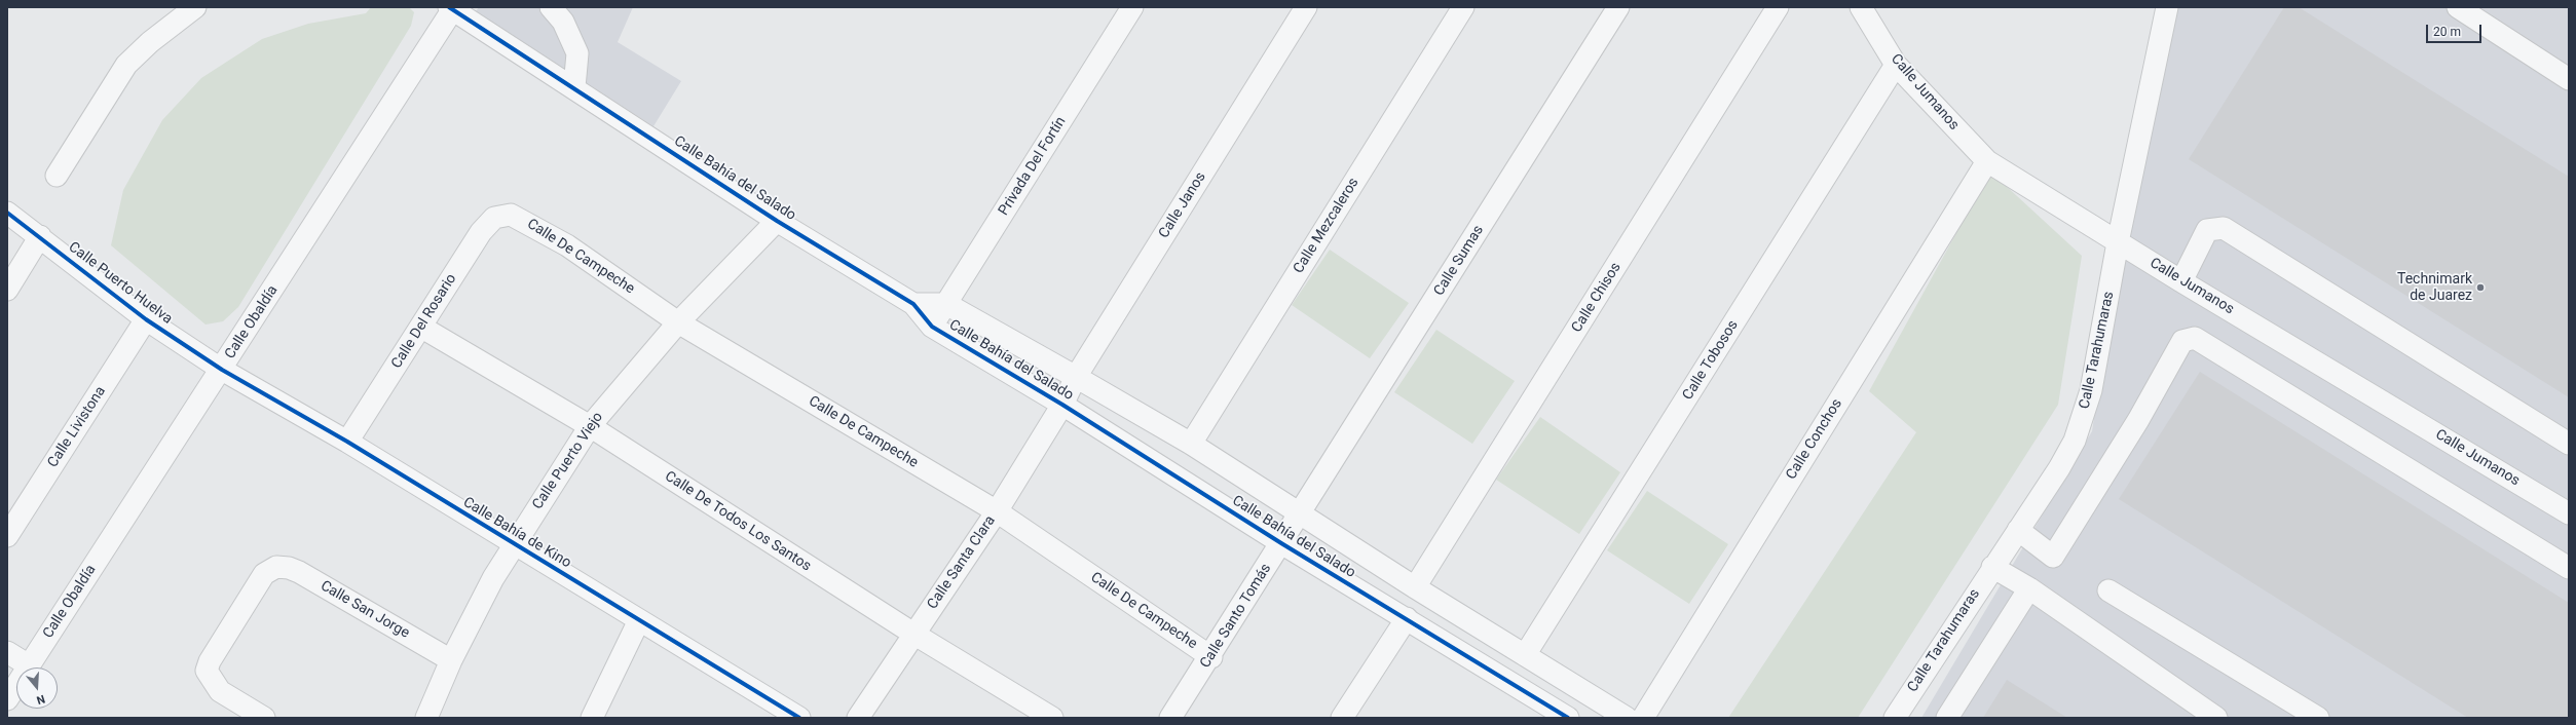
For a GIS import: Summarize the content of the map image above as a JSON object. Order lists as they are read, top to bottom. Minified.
{"streets":{"street":["Calle Jumanos","Privada Del Fortín","Calle Bahía del Salado","Calle Janos","Calle Mezcaleros","Calle De Campeche","Calle Sumas","Calle Puerto Huelva","Calle Chisos","Calle Del Rosario","Calle Obaldía","Calle Tarahumaras","Calle Tobosos","Calle Livistona","Calle Conchos","Calle Puerto Viejo","Calle De Todos Los Santos","Calle Bahía de Kino","Calle Santa Clara","Calle San Jorge","Calle Santo Tomás"]},"crossings":[["Calle Jumanos","Calle Tarahumaras"],["Calle Jumanos","Calle Tobosos"],["Calle Jumanos","Calle Conchos"],["Privada Del Fortín","Calle Bahía del Salado"],["Calle Bahía del Salado","Calle Janos"],["Calle Bahía del Salado","Calle Mezcaleros"],["Calle Bahía del Salado","Calle Sumas"],["Calle Bahía del Salado","Calle Chisos"],["Calle Bahía del Salado","Calle Obaldía"],["Calle Bahía del Salado","Calle Tobosos"],["Calle Bahía del Salado","Calle Puerto Viejo"],["Calle Bahía del Salado","Calle Santa Clara"],["Calle Bahía del Salado","Calle Santo Tomás"],["Calle Janos","Calle Santa Clara"],["Calle De Campeche","Calle Del Rosario"],["Calle De Campeche","Calle Puerto Viejo"],["Calle De Campeche","Calle Santa Clara"],["Calle De Campeche","Calle Santo Tomás"],["Calle Sumas","Calle Santo Tomás"],["Calle Puerto Huelva","Calle Obaldía"],["Calle Puerto Huelva","Calle Livistona"],["Calle Puerto Huelva","Calle Bahía de Kino"],["Calle Del Rosario","Calle De Todos Los Santos"],["Calle Del Rosario","Calle Bahía de Kino"],["Calle Obaldía","Calle Bahía de Kino"],["Calle Puerto Viejo","Calle De Todos Los Santos"],["Calle Puerto Viejo","Calle Bahía de Kino"],["Calle Puerto Viejo","Calle San Jorge"],["Calle De Todos Los Santos","Calle Santa Clara"]],"places":["Technimark de Juarez"],"scale_bar":"20 m","north":"bottom"}
